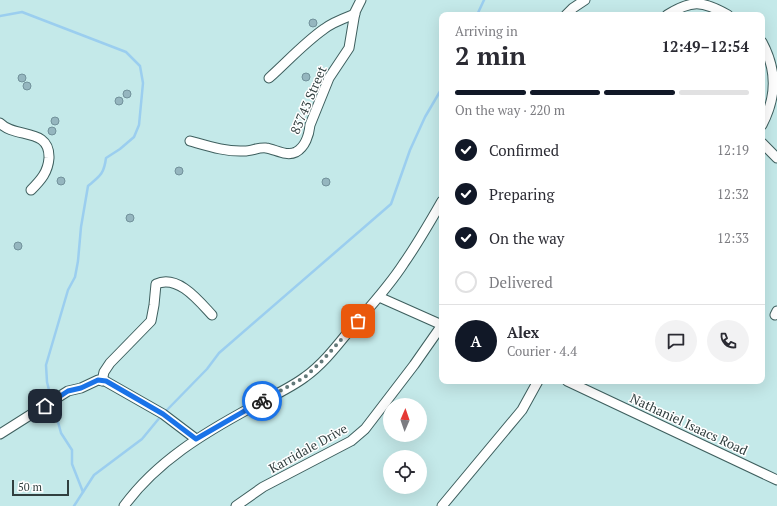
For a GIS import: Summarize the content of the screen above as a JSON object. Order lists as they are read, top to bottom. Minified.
{"streets":{"street":["83743 Street","Nathaniel Isaacs Road","Karridale Drive"]},"scale_bar":"50 m","north":"top","page":{"heading":["2 min","Arriving in","12:49–12:54"],"panel":["Alex","Courier · 4.4"],"bar":"On the way · 220 m","list":[["Confirmed","12:19"],["Preparing","12:32"],["On the way","12:33"],"Delivered"],"round":"A","scale":"50 m"}}
